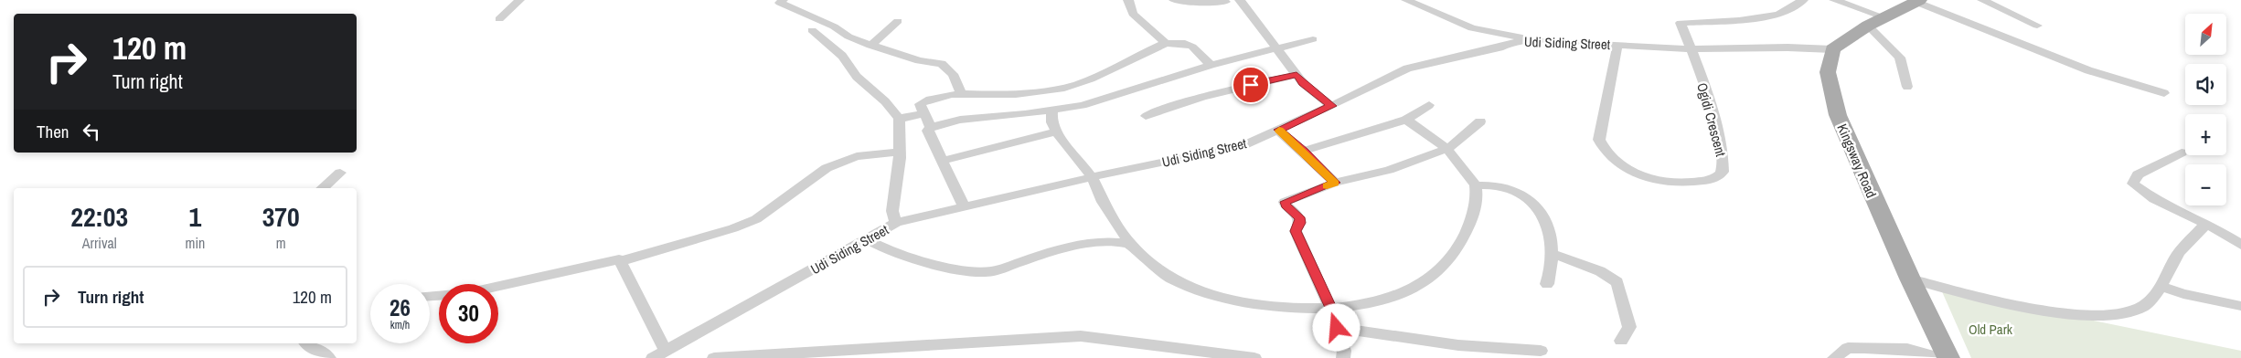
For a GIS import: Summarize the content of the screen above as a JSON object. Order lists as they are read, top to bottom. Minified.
{"streets":{"main road":["Kingsway Road"],"street":["Udi Siding Street","Ogidi Crescent"]},"crossings":[["Udi Siding Street","Ogidi Crescent"],["Udi Siding Street","Kingsway Road"]],"parks":["Old Park"],"north":"top right","page":{"map_buttons":["+","−"],"turn":["120 m","Turn right"],"then":"Then","eta":["22:03","Arrival","1","min","370","m"],"list":[{"name":"Turn right","value":"120 m"}],"speed":"26 km/h","limit":"30"}}
